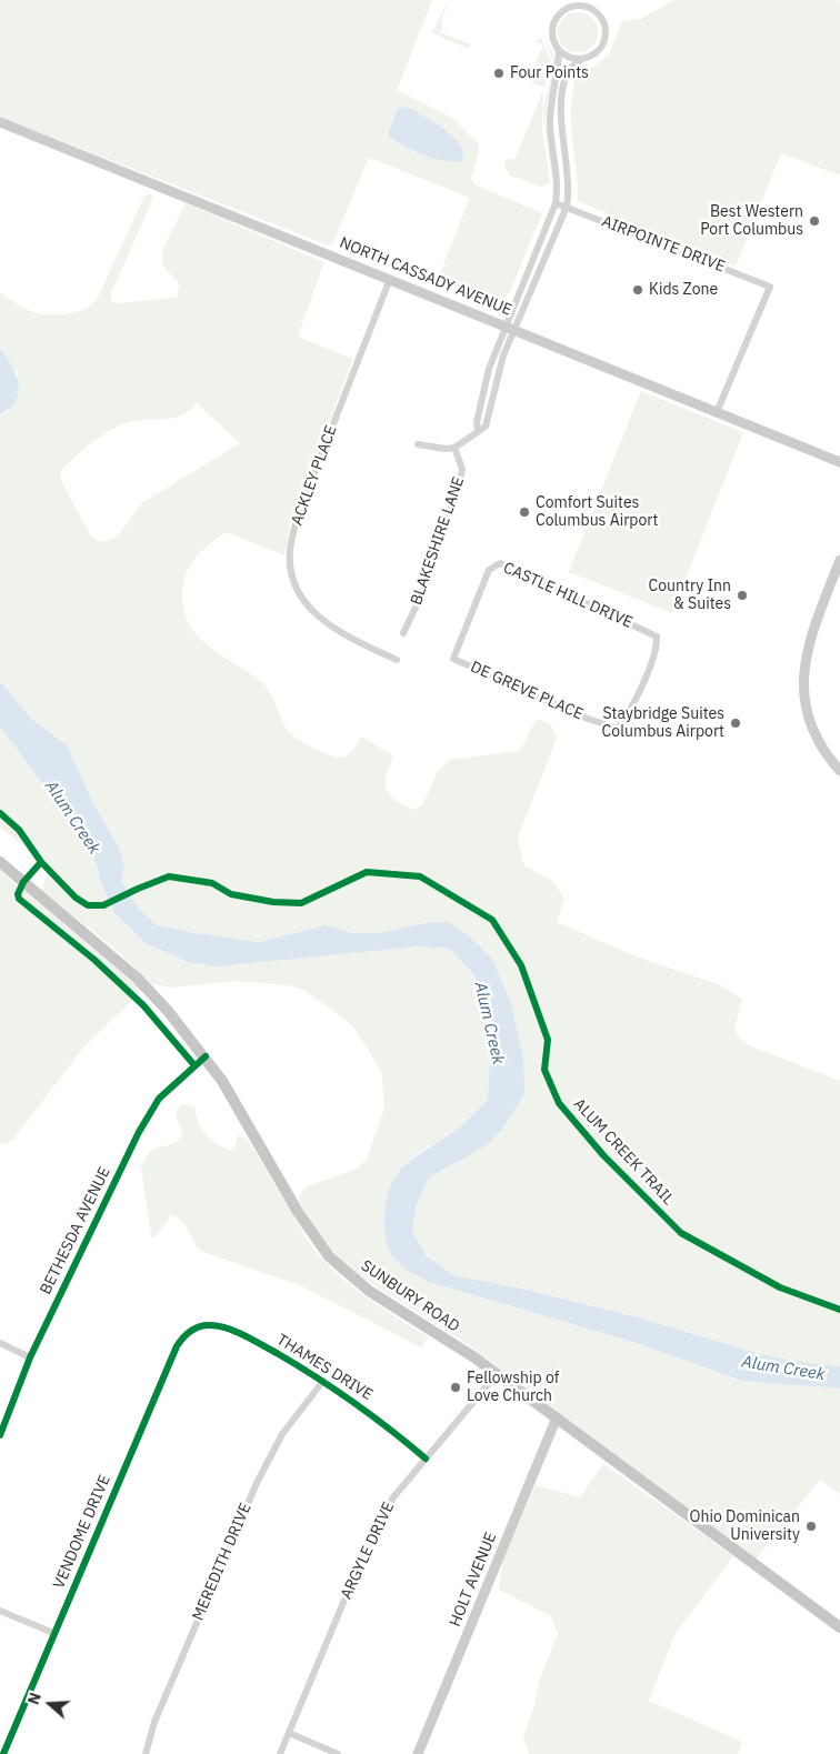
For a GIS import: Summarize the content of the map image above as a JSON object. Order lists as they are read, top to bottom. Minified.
{"streets":{"main road":["NORTH CASSADY AVENUE","SUNBURY ROAD","HOLT AVENUE"],"street":["AIRPOINTE DRIVE","ACKLEY PLACE","BLAKESHIRE LANE","CASTLE HILL DRIVE","DE GREVE PLACE","BETHESDA AVENUE","THAMES DRIVE","VENDOME DRIVE","ARGYLE DRIVE","MEREDITH DRIVE"],"cycle path":["ALUM CREEK TRAIL"]},"crossings":[["AIRPOINTE DRIVE","NORTH CASSADY AVENUE"],["NORTH CASSADY AVENUE","ACKLEY PLACE"],["CASTLE HILL DRIVE","DE GREVE PLACE"],["BETHESDA AVENUE","SUNBURY ROAD"],["SUNBURY ROAD","ARGYLE DRIVE"],["SUNBURY ROAD","HOLT AVENUE"],["THAMES DRIVE","VENDOME DRIVE"],["THAMES DRIVE","ARGYLE DRIVE"],["THAMES DRIVE","MEREDITH DRIVE"]],"water":["Alum Creek"],"places":["Four Points","Best Western Port Columbus","Kids Zone","Comfort Suites Columbus Airport","Country Inn & Suites","Staybridge Suites Columbus Airport","Fellowship of Love Church","Ohio Dominican University"],"north":"left"}
